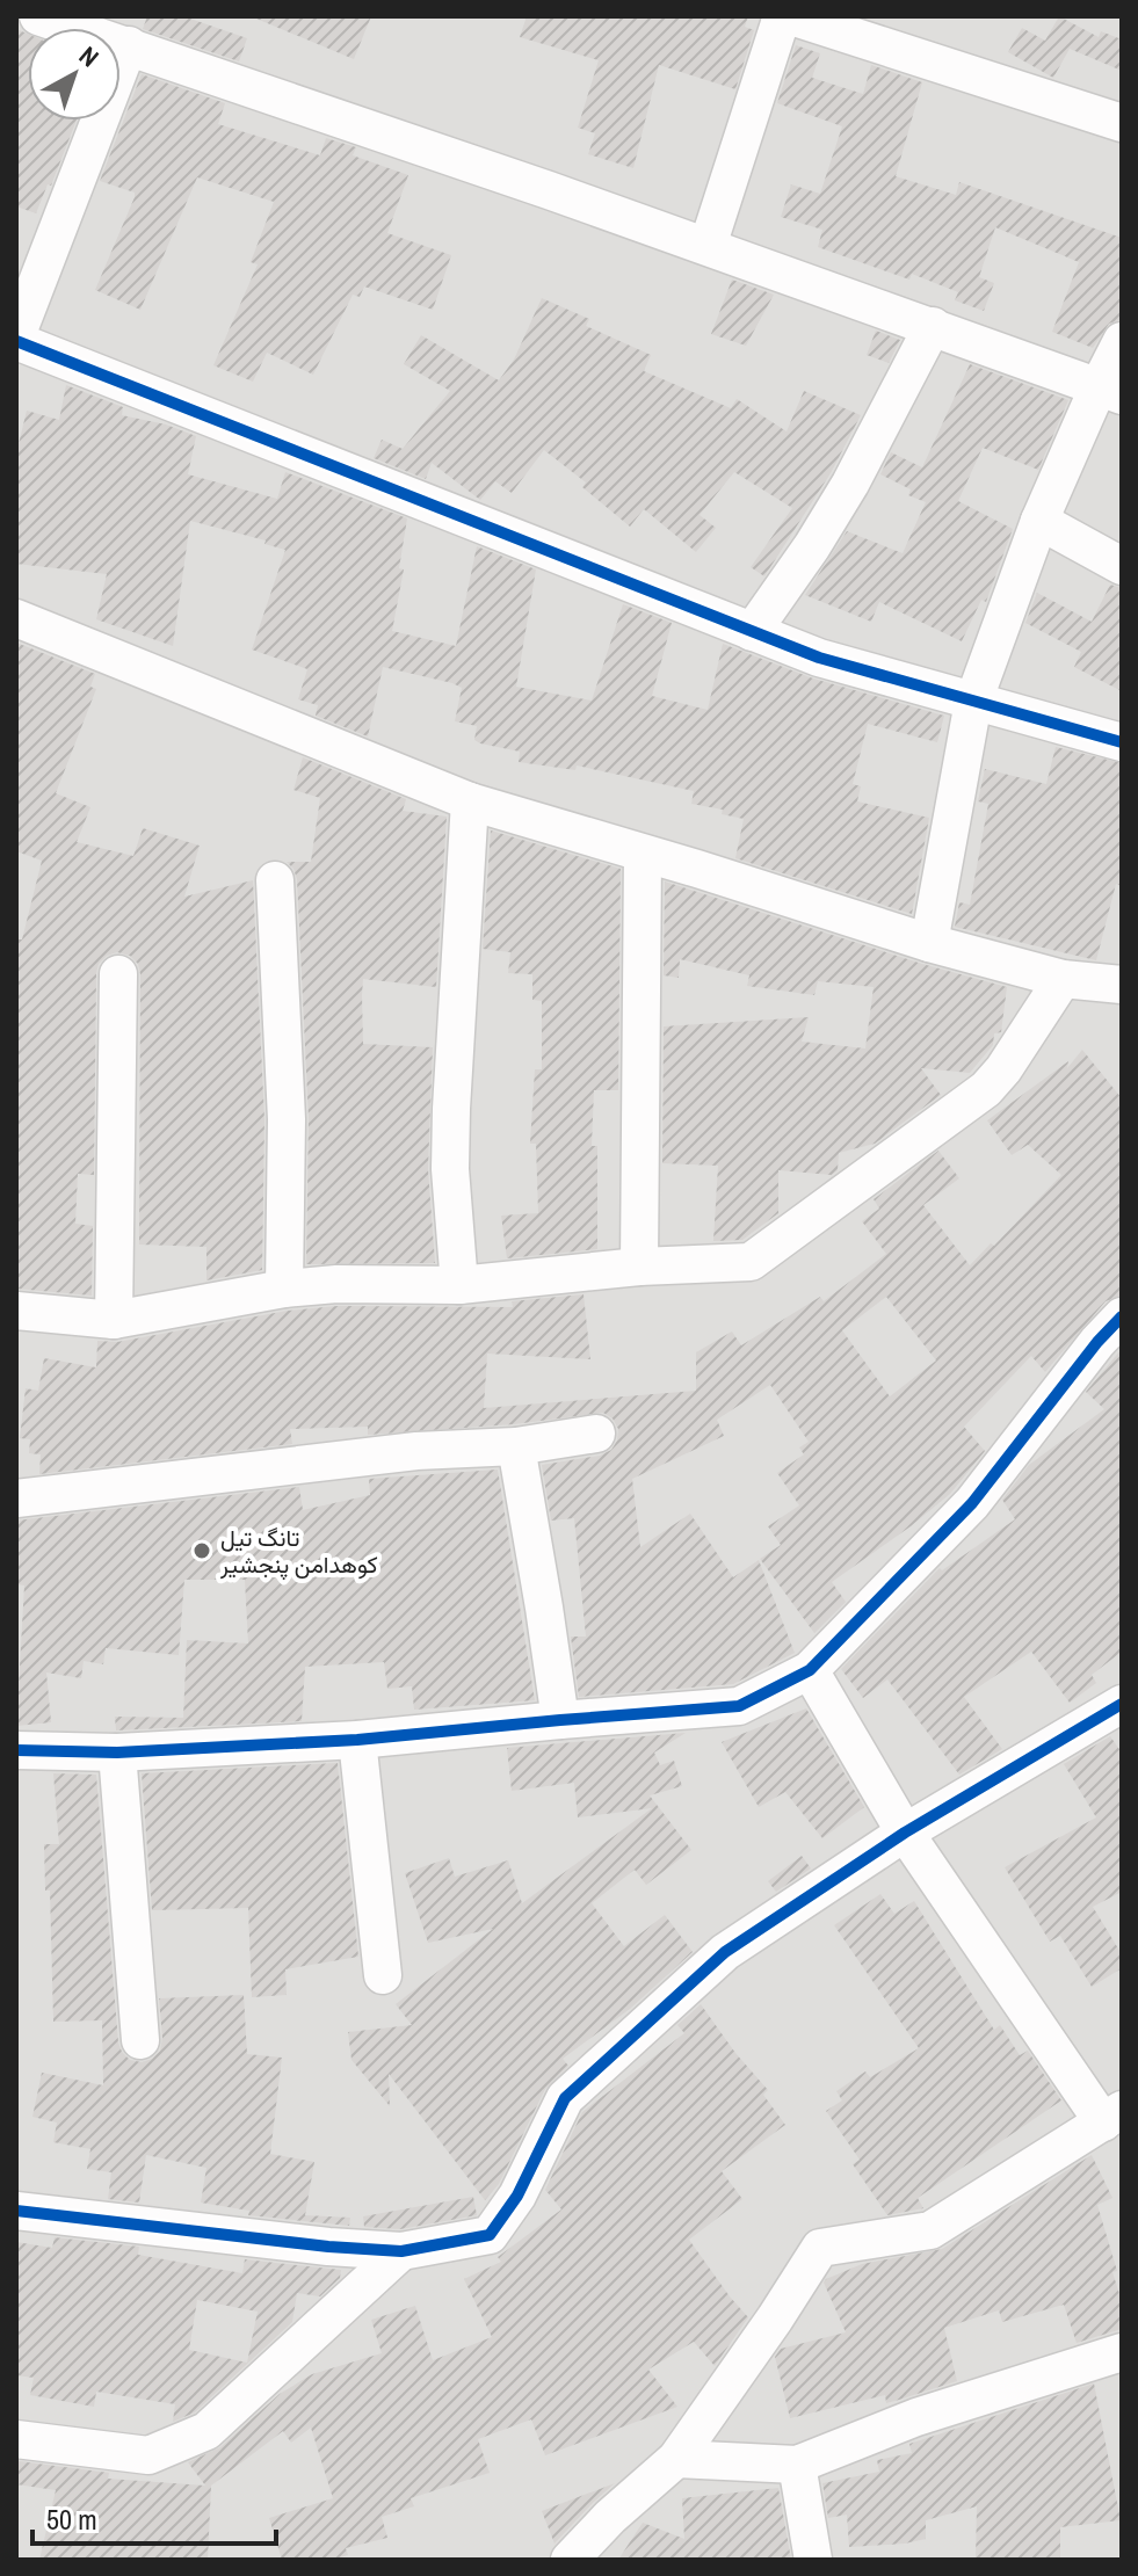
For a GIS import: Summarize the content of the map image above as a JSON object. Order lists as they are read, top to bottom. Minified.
{"places":["تانگ تیل کوهدامن پنجشیر"],"scale_bar":"50 m","north":"top right"}
